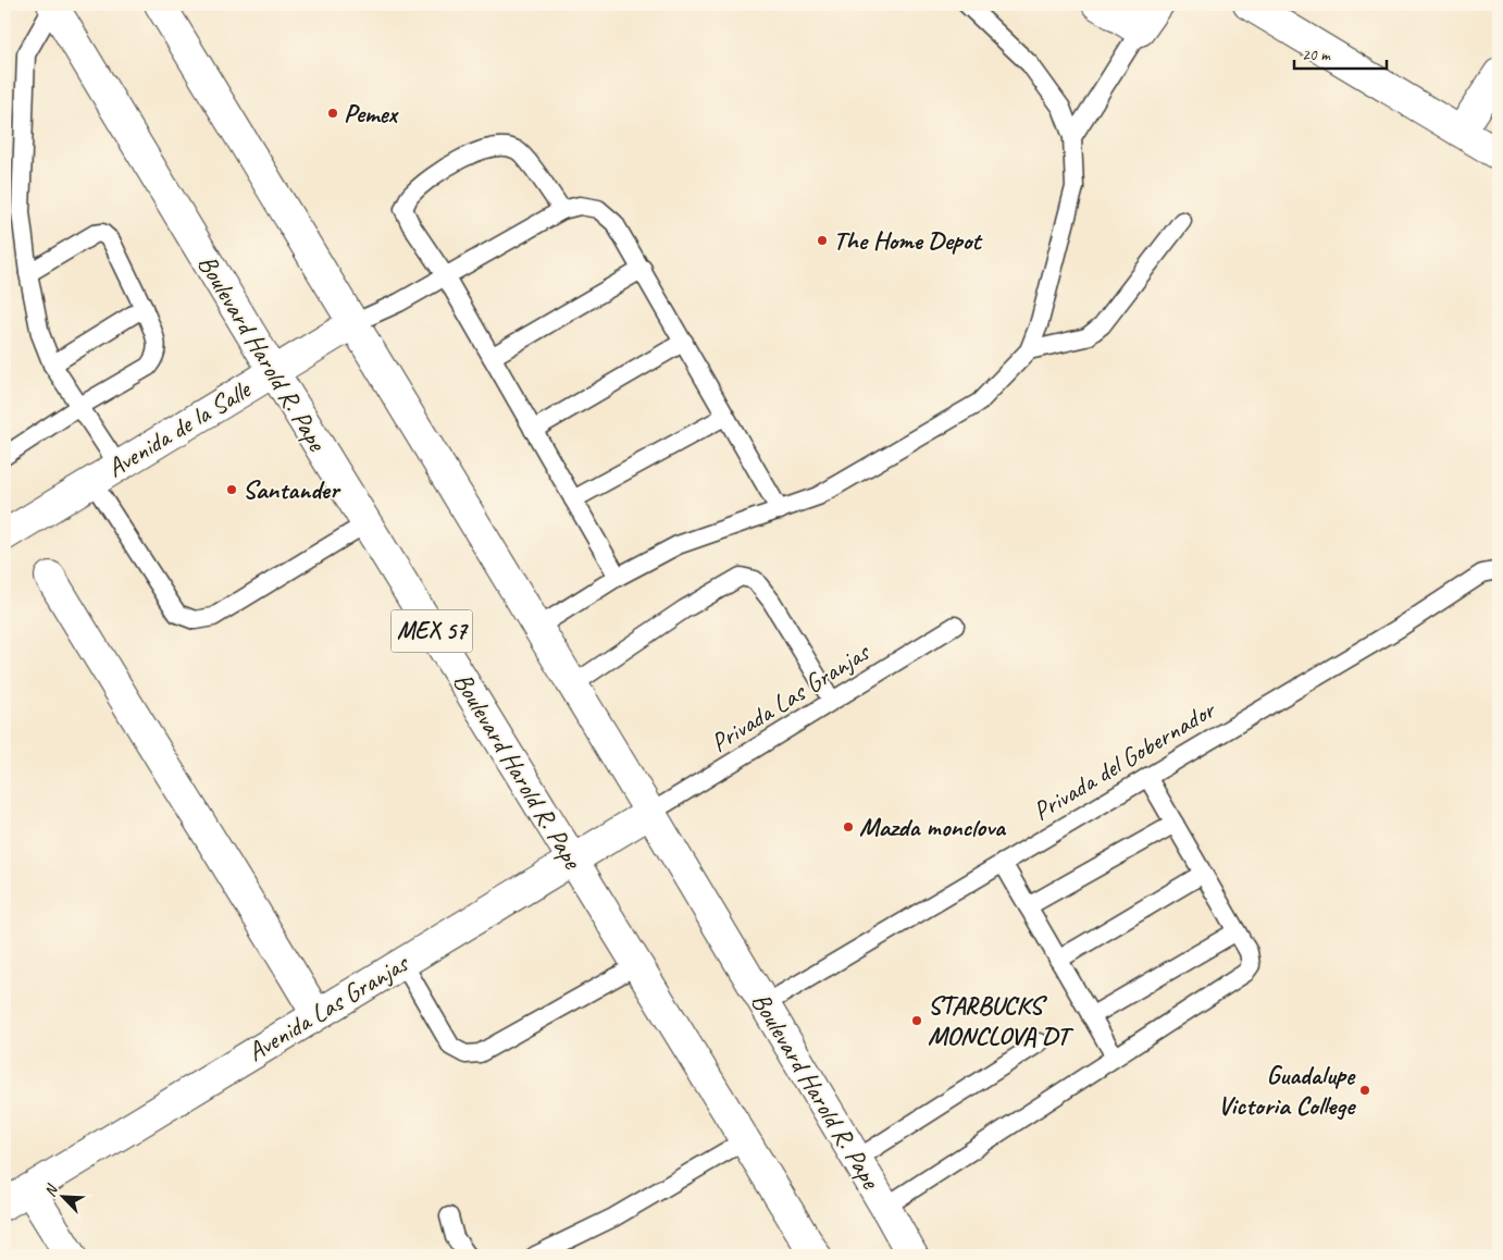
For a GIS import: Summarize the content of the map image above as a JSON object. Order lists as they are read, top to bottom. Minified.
{"streets":{"main road":["Boulevard Harold R. Pape","Avenida de la Salle","MEX 57","Avenida Las Granjas"],"lane":["Privada Las Granjas","Privada del Gobernador"]},"crossings":[["Boulevard Harold R. Pape","Avenida de la Salle"],["Boulevard Harold R. Pape","Privada Las Granjas"],["Boulevard Harold R. Pape","Privada del Gobernador"],["Boulevard Harold R. Pape","Avenida Las Granjas"],["Privada Las Granjas","Avenida Las Granjas"]],"places":["Pemex","The Home Depot","Santander","Mazda monclova","STARBUCKS MONCLOVA DT","Guadalupe Victoria College"],"scale_bar":"20 m","north":"top left"}
